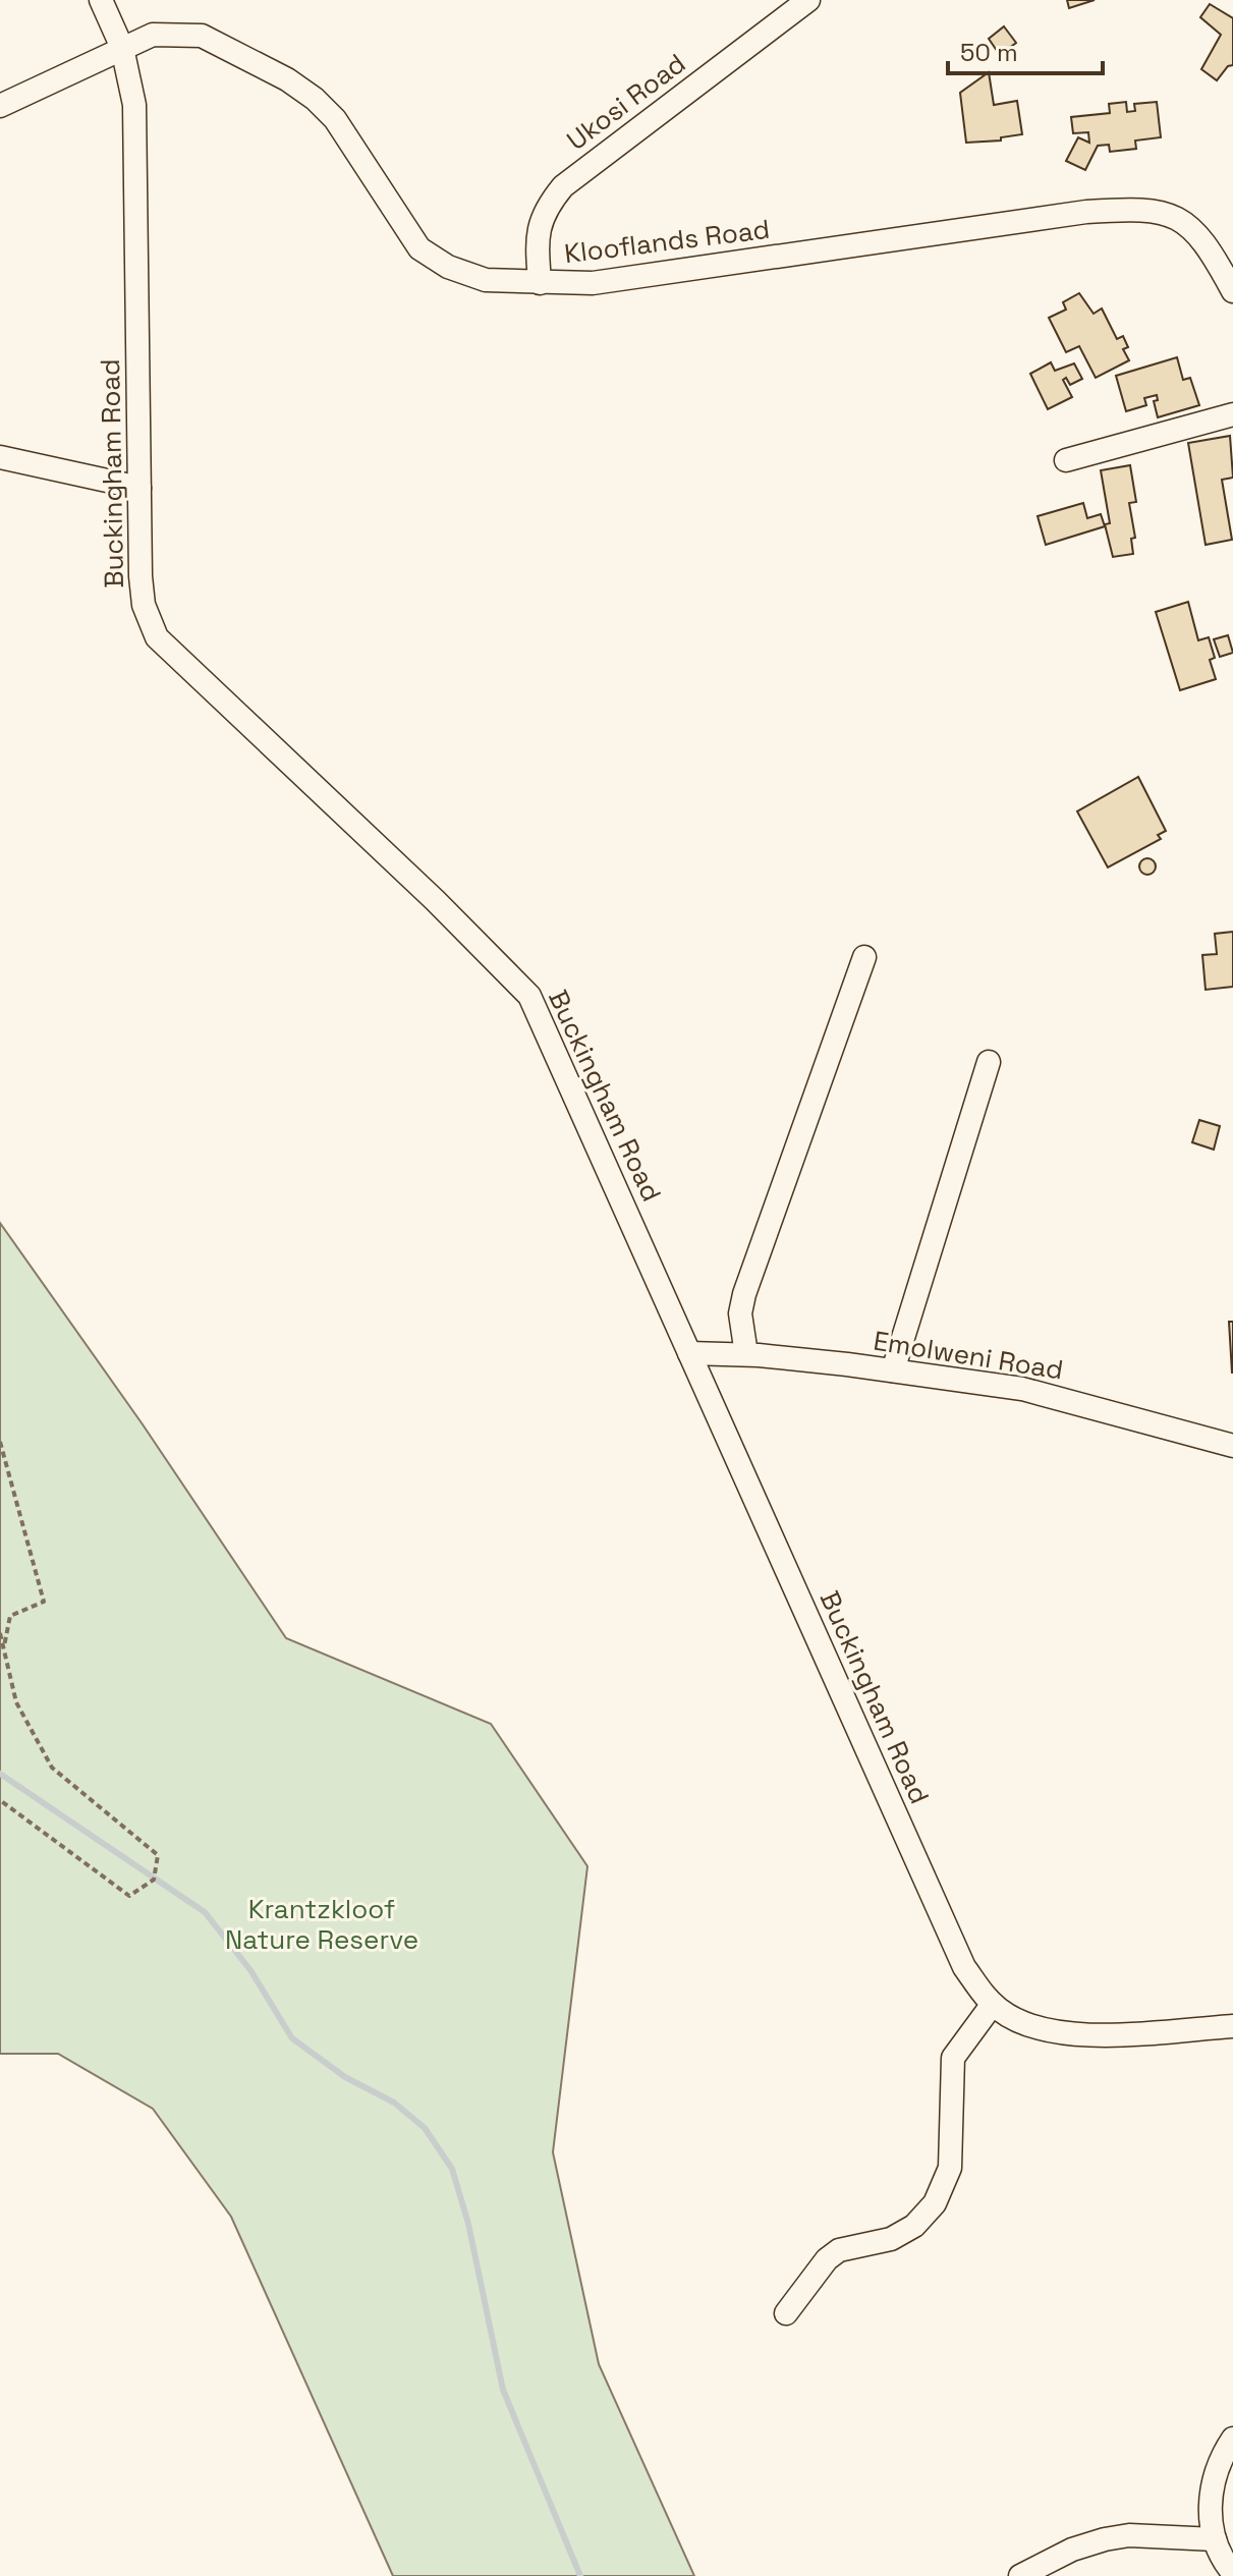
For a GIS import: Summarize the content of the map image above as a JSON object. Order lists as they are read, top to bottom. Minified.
{"streets":{"street":["Ukosi Road","Klooflands Road","Buckingham Road","Emolweni Road"]},"crossings":[["Ukosi Road","Klooflands Road"],["Klooflands Road","Buckingham Road"],["Buckingham Road","Emolweni Road"]],"parks":["Krantzkloof Nature Reserve"],"scale_bar":"50 m"}
